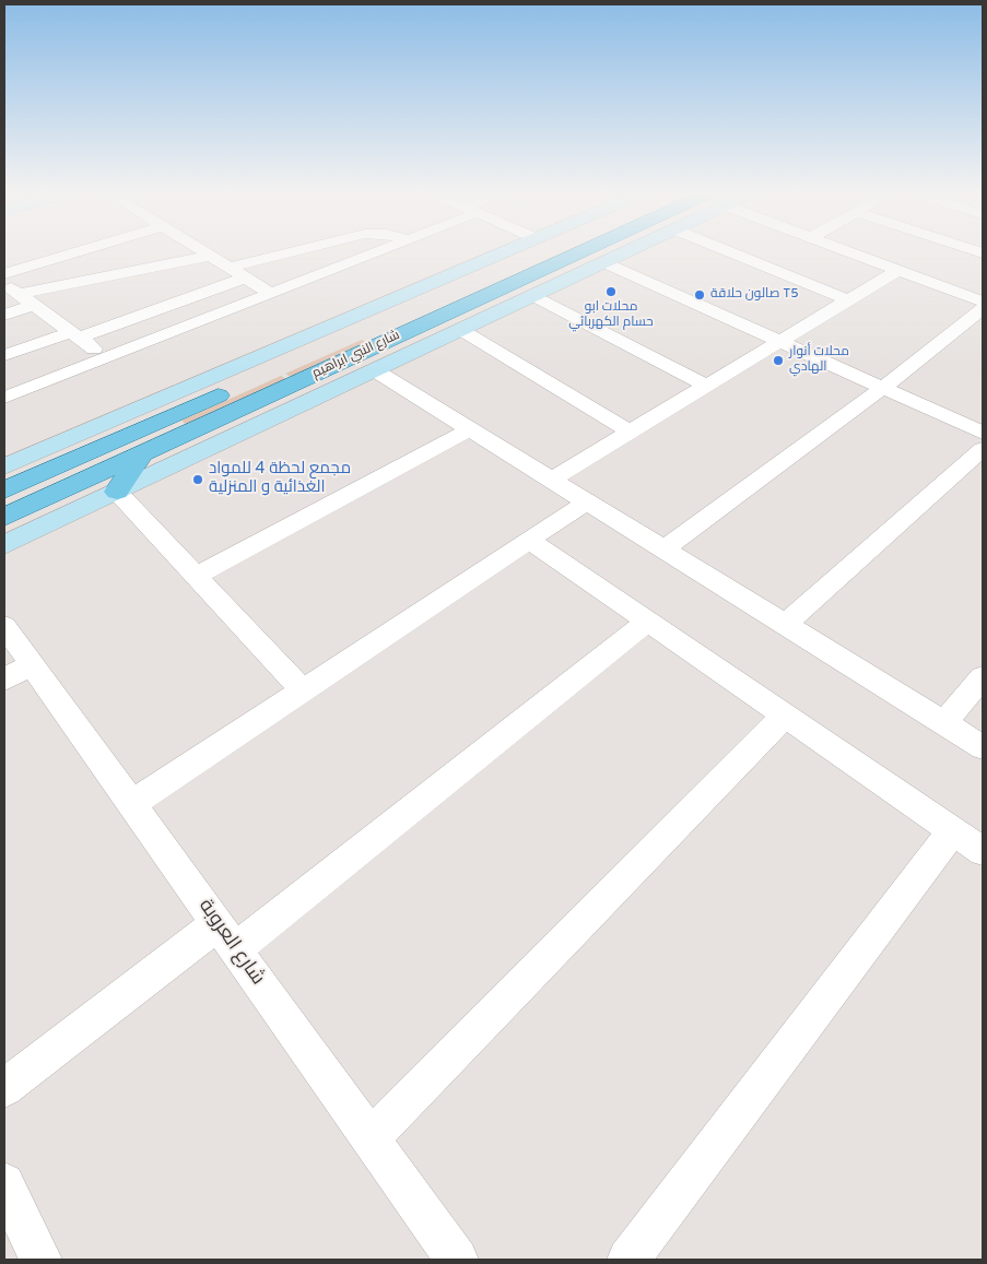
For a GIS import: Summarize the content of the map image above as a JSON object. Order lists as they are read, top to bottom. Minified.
{"streets":{"main road":["شارع النبي ابراهيم"],"street":["شارع العروبة"]},"places":["محلات ابو حسام الكهربائي","صالون حلاقة T5","محلات أنوار الهادي","مجمع لحظة 4 للمواد الغذائية و المنزلية"]}
